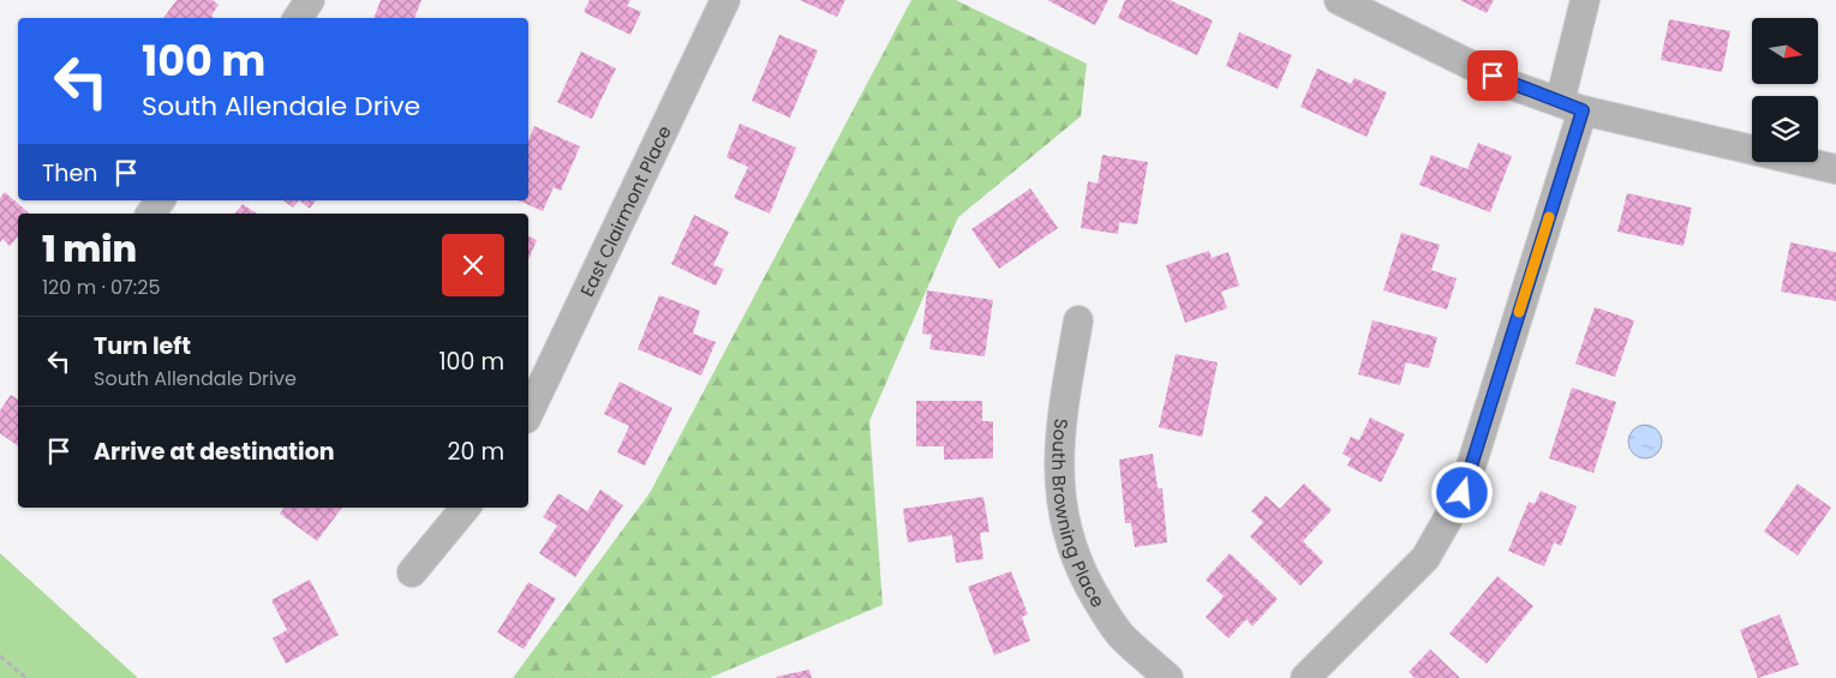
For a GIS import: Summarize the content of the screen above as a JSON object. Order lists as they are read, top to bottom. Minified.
{"streets":{"street":["East Clairmont Place","South Browning Place"]},"north":"right","page":{"turn":["100 m","South Allendale Drive"],"then":"Then","heading":["1 min","120 m · 07:25"],"list":[{"name":"Turn left","note":"South Allendale Drive","value":"100 m"},{"name":"Arrive at destination","value":"20 m"}]}}
